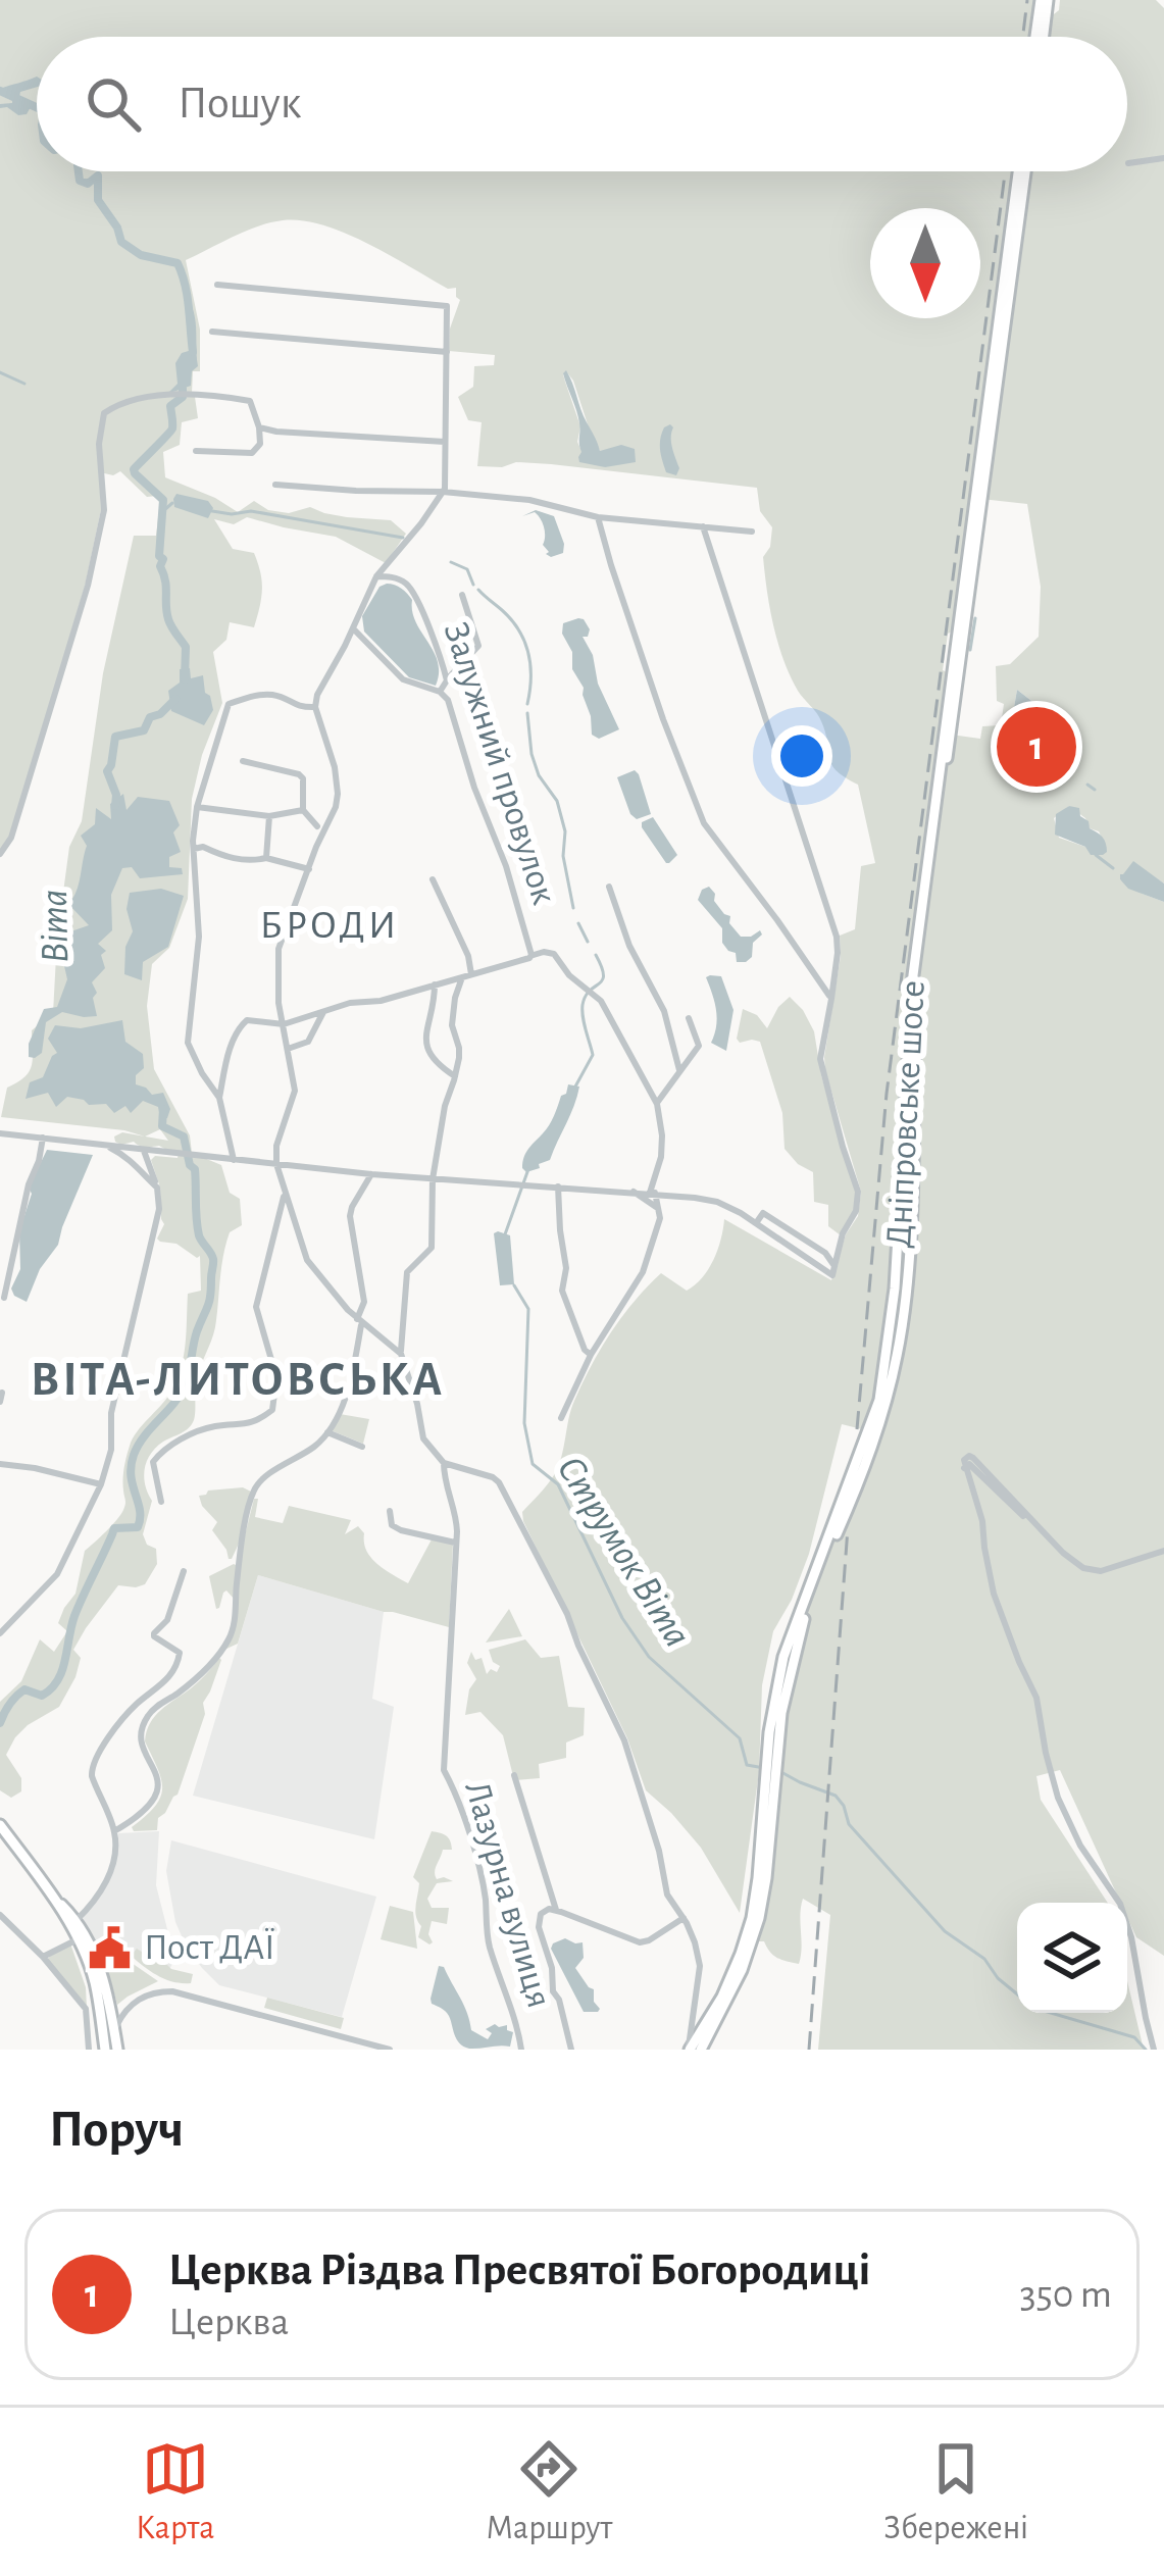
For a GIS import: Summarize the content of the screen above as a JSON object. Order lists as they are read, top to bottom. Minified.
{"streets":{"main road":["Дніпровське шосе"],"street":["Залужний провулок","Лазурна вулиця"]},"districts":["БРОДИ","ВІТА-ЛИТОВСЬКА"],"water":["Віта","Струмок Віта"],"places":{"public building":["Пост ДАЇ"]},"north":"bottom","page":{"search":"Пошук","pins":"1","heading":"Поруч","list":[{"mark":"1","name":"Церква Різдва Пресвятої Богородиці","note":"Церква","value":"350 m"}],"nav":["Карта","Маршрут","Збережені"]}}
